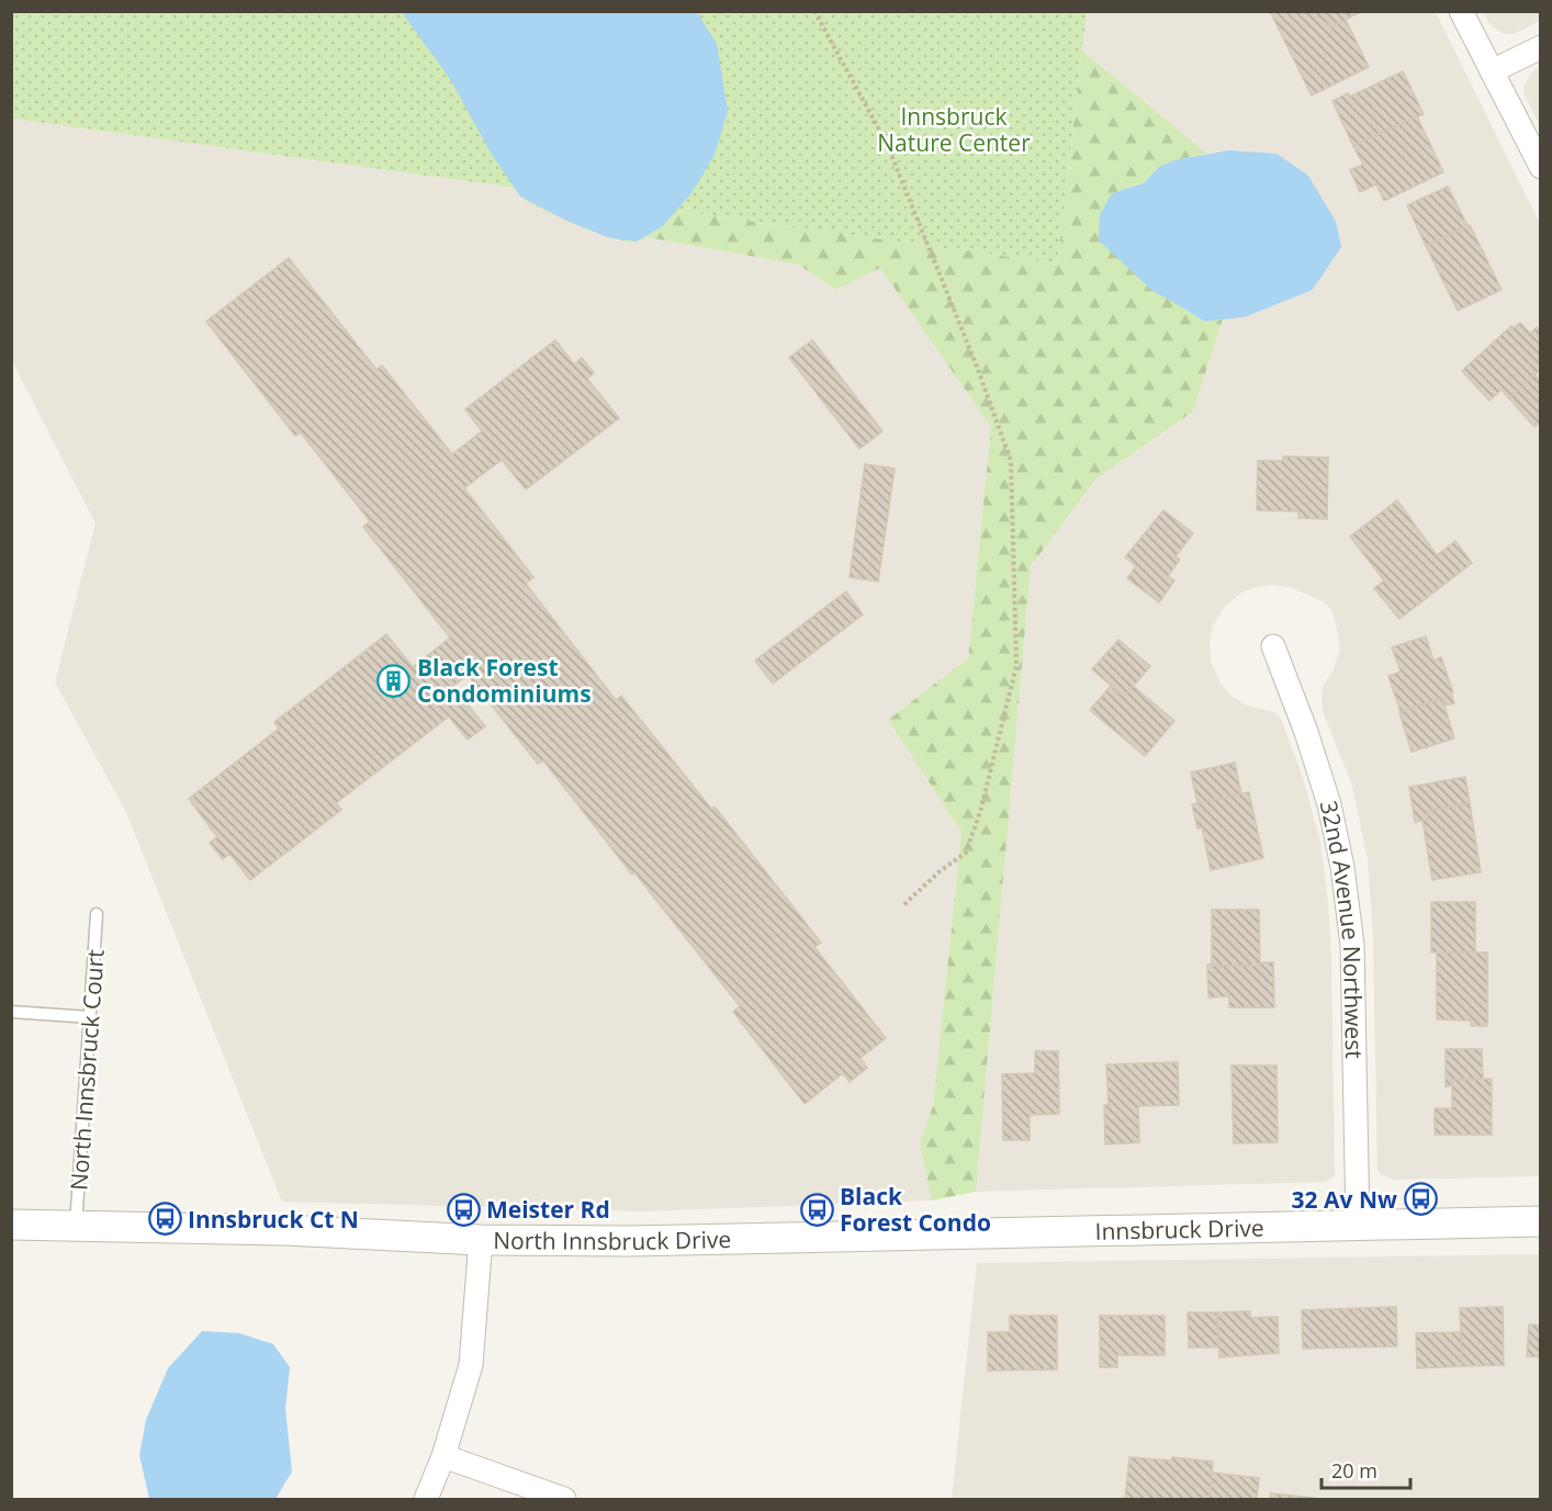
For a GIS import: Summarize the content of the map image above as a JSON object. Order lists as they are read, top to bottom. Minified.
{"streets":{"street":["32nd Avenue Northwest","Innsbruck Drive","North Innsbruck Drive"],"lane":["North Innsbruck Court"]},"crossings":[["32nd Avenue Northwest","Innsbruck Drive"],["North Innsbruck Court","North Innsbruck Drive"],["Innsbruck Drive","North Innsbruck Drive"]],"parks":["Innsbruck Nature Center"],"places":{"building":["Black Forest Condominiums"],"bus stop":["32 Av Nw","Meister Rd","Black Forest Condo","Innsbruck Ct N"]},"scale_bar":"20 m"}
